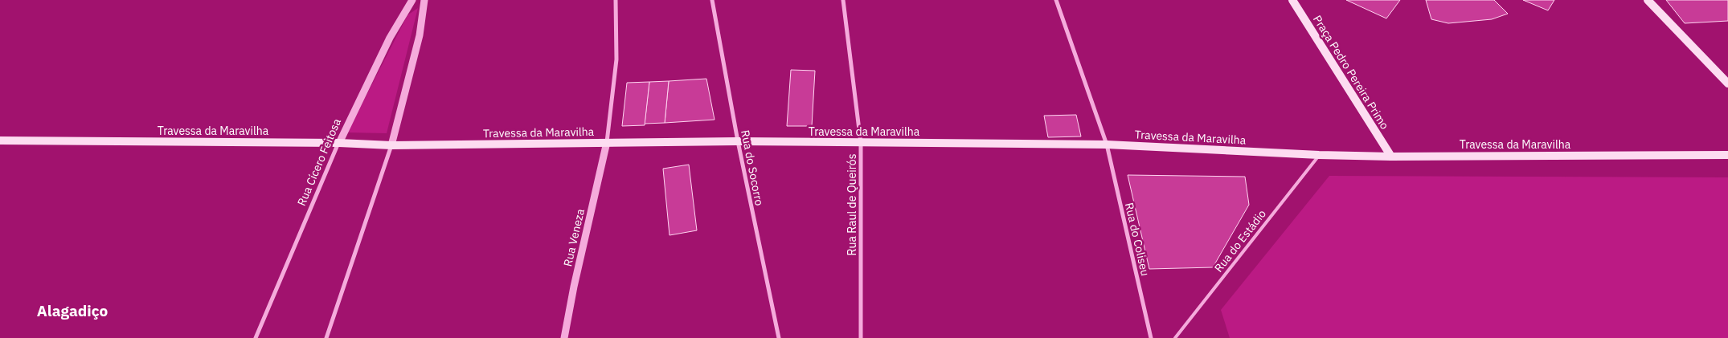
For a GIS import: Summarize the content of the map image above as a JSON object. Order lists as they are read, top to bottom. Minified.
{"streets":{"main road":["Praça Pedro Pereira Primo","Travessa da Maravilha"],"street":["Rua Cícero Feitosa","Rua do Socorro","Rua Raul de Queirós","Rua Veneza","Rua do Coliseu"],"lane":["Rua do Estádio"]},"crossings":[["Praça Pedro Pereira Primo","Travessa da Maravilha"],["Travessa da Maravilha","Rua Cícero Feitosa"],["Travessa da Maravilha","Rua do Socorro"],["Travessa da Maravilha","Rua Raul de Queirós"],["Travessa da Maravilha","Rua Veneza"],["Travessa da Maravilha","Rua do Coliseu"],["Travessa da Maravilha","Rua do Estádio"]],"districts":["Alagadiço"]}
